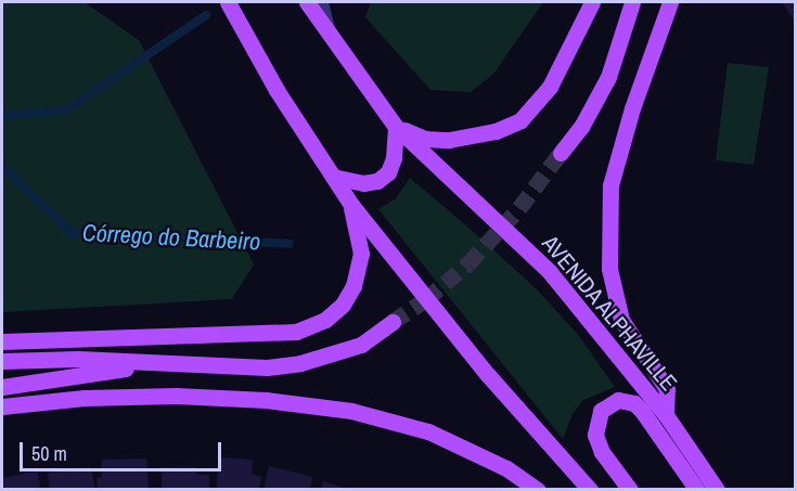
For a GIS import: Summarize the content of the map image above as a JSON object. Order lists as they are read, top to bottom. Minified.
{"streets":{"main road":["AVENIDA ALPHAVILLE"]},"water":["Córrego do Barbeiro"],"scale_bar":"50 m"}
